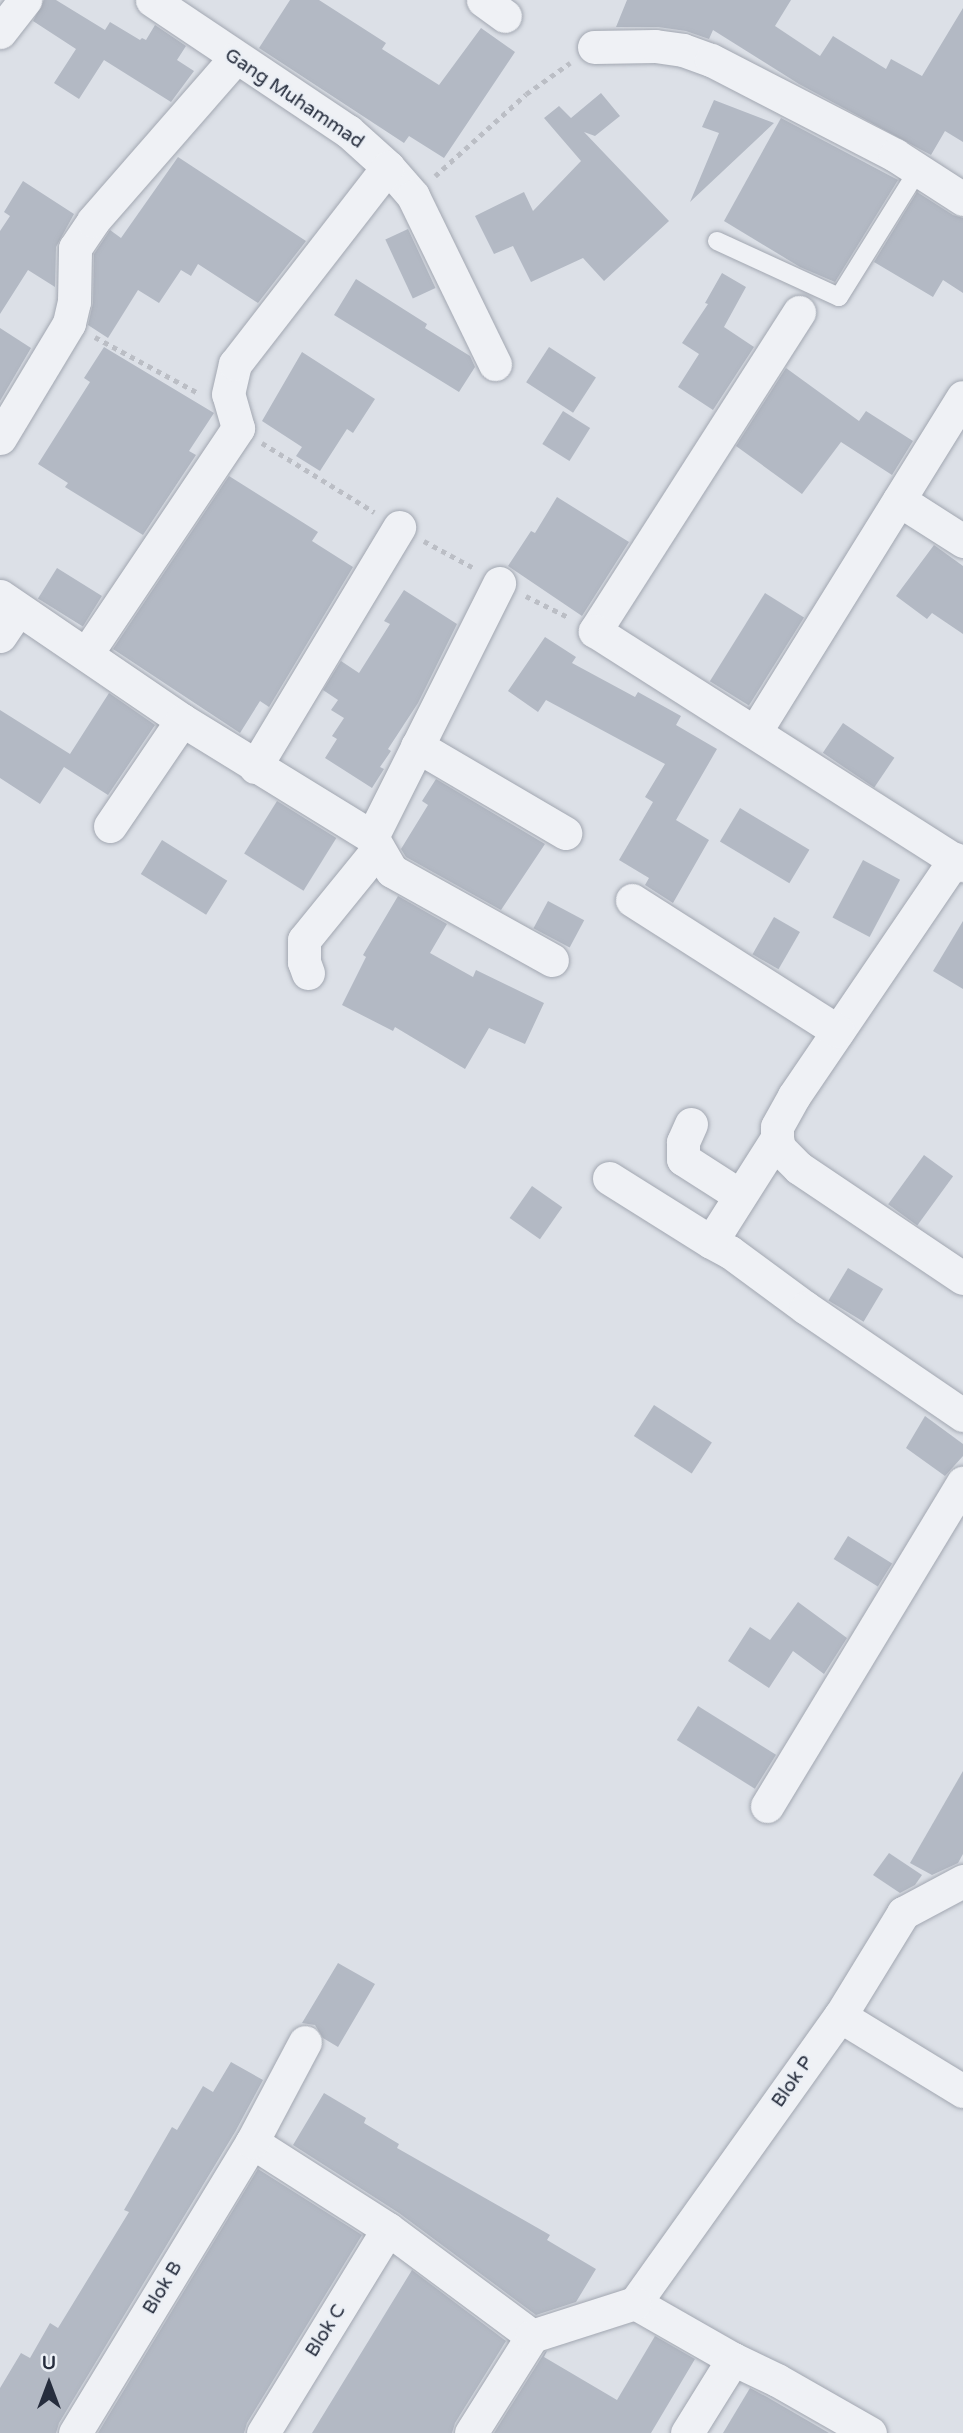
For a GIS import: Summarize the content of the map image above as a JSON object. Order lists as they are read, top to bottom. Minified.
{"streets":{"street":["Gang Muhammad","Blok P","Blok B","Blok C"]},"north":"top"}
